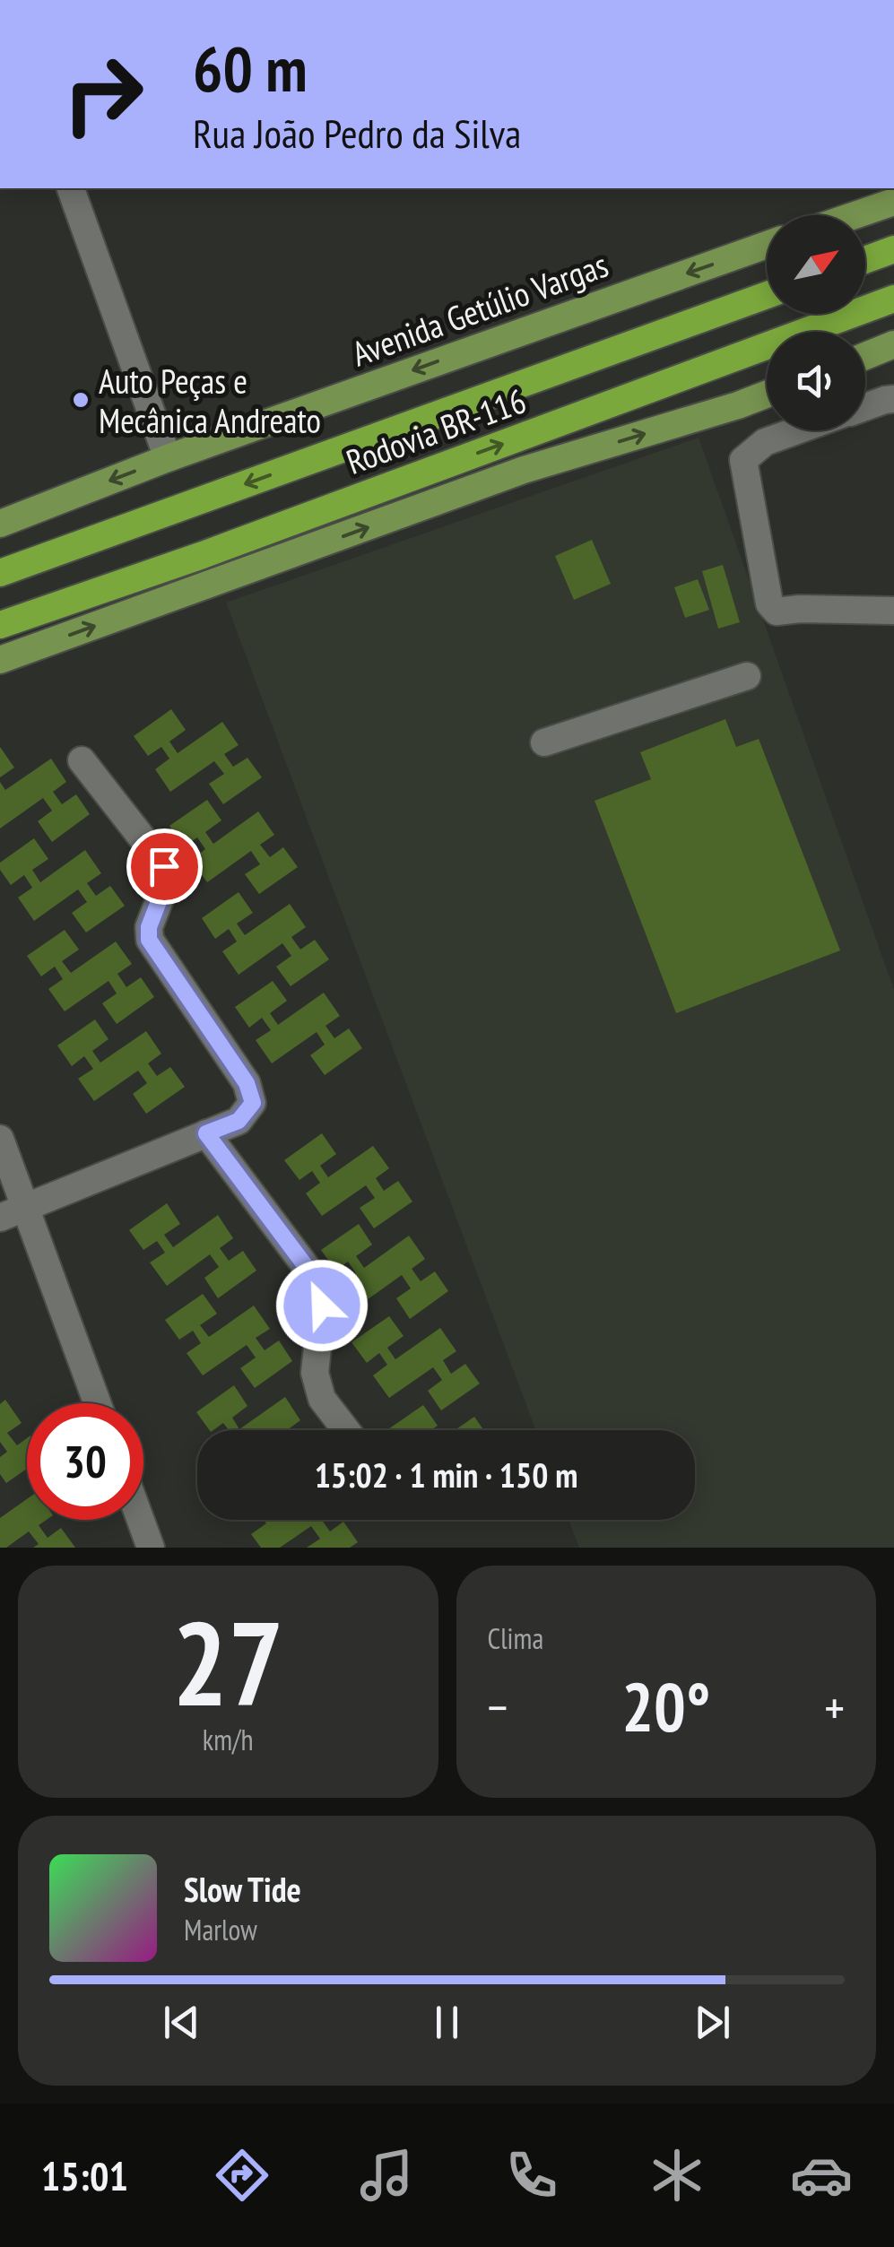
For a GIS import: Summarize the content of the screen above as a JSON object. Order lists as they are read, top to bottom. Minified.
{"streets":{"highway":["Rodovia BR-116"],"main road":["Avenida Getúlio Vargas"]},"places":["Auto Peças e Mecânica Andreato"],"north":"top right","page":{"turn":["60 m","Rua João Pedro da Silva"],"limit":"30","trip":"15:02 · 1 min · 150 m","tile":[["27","km/h"],"Clima"],"heat":["−","20°","+"],"song":["Slow Tide","Marlow"],"tabs":"15:01"}}
